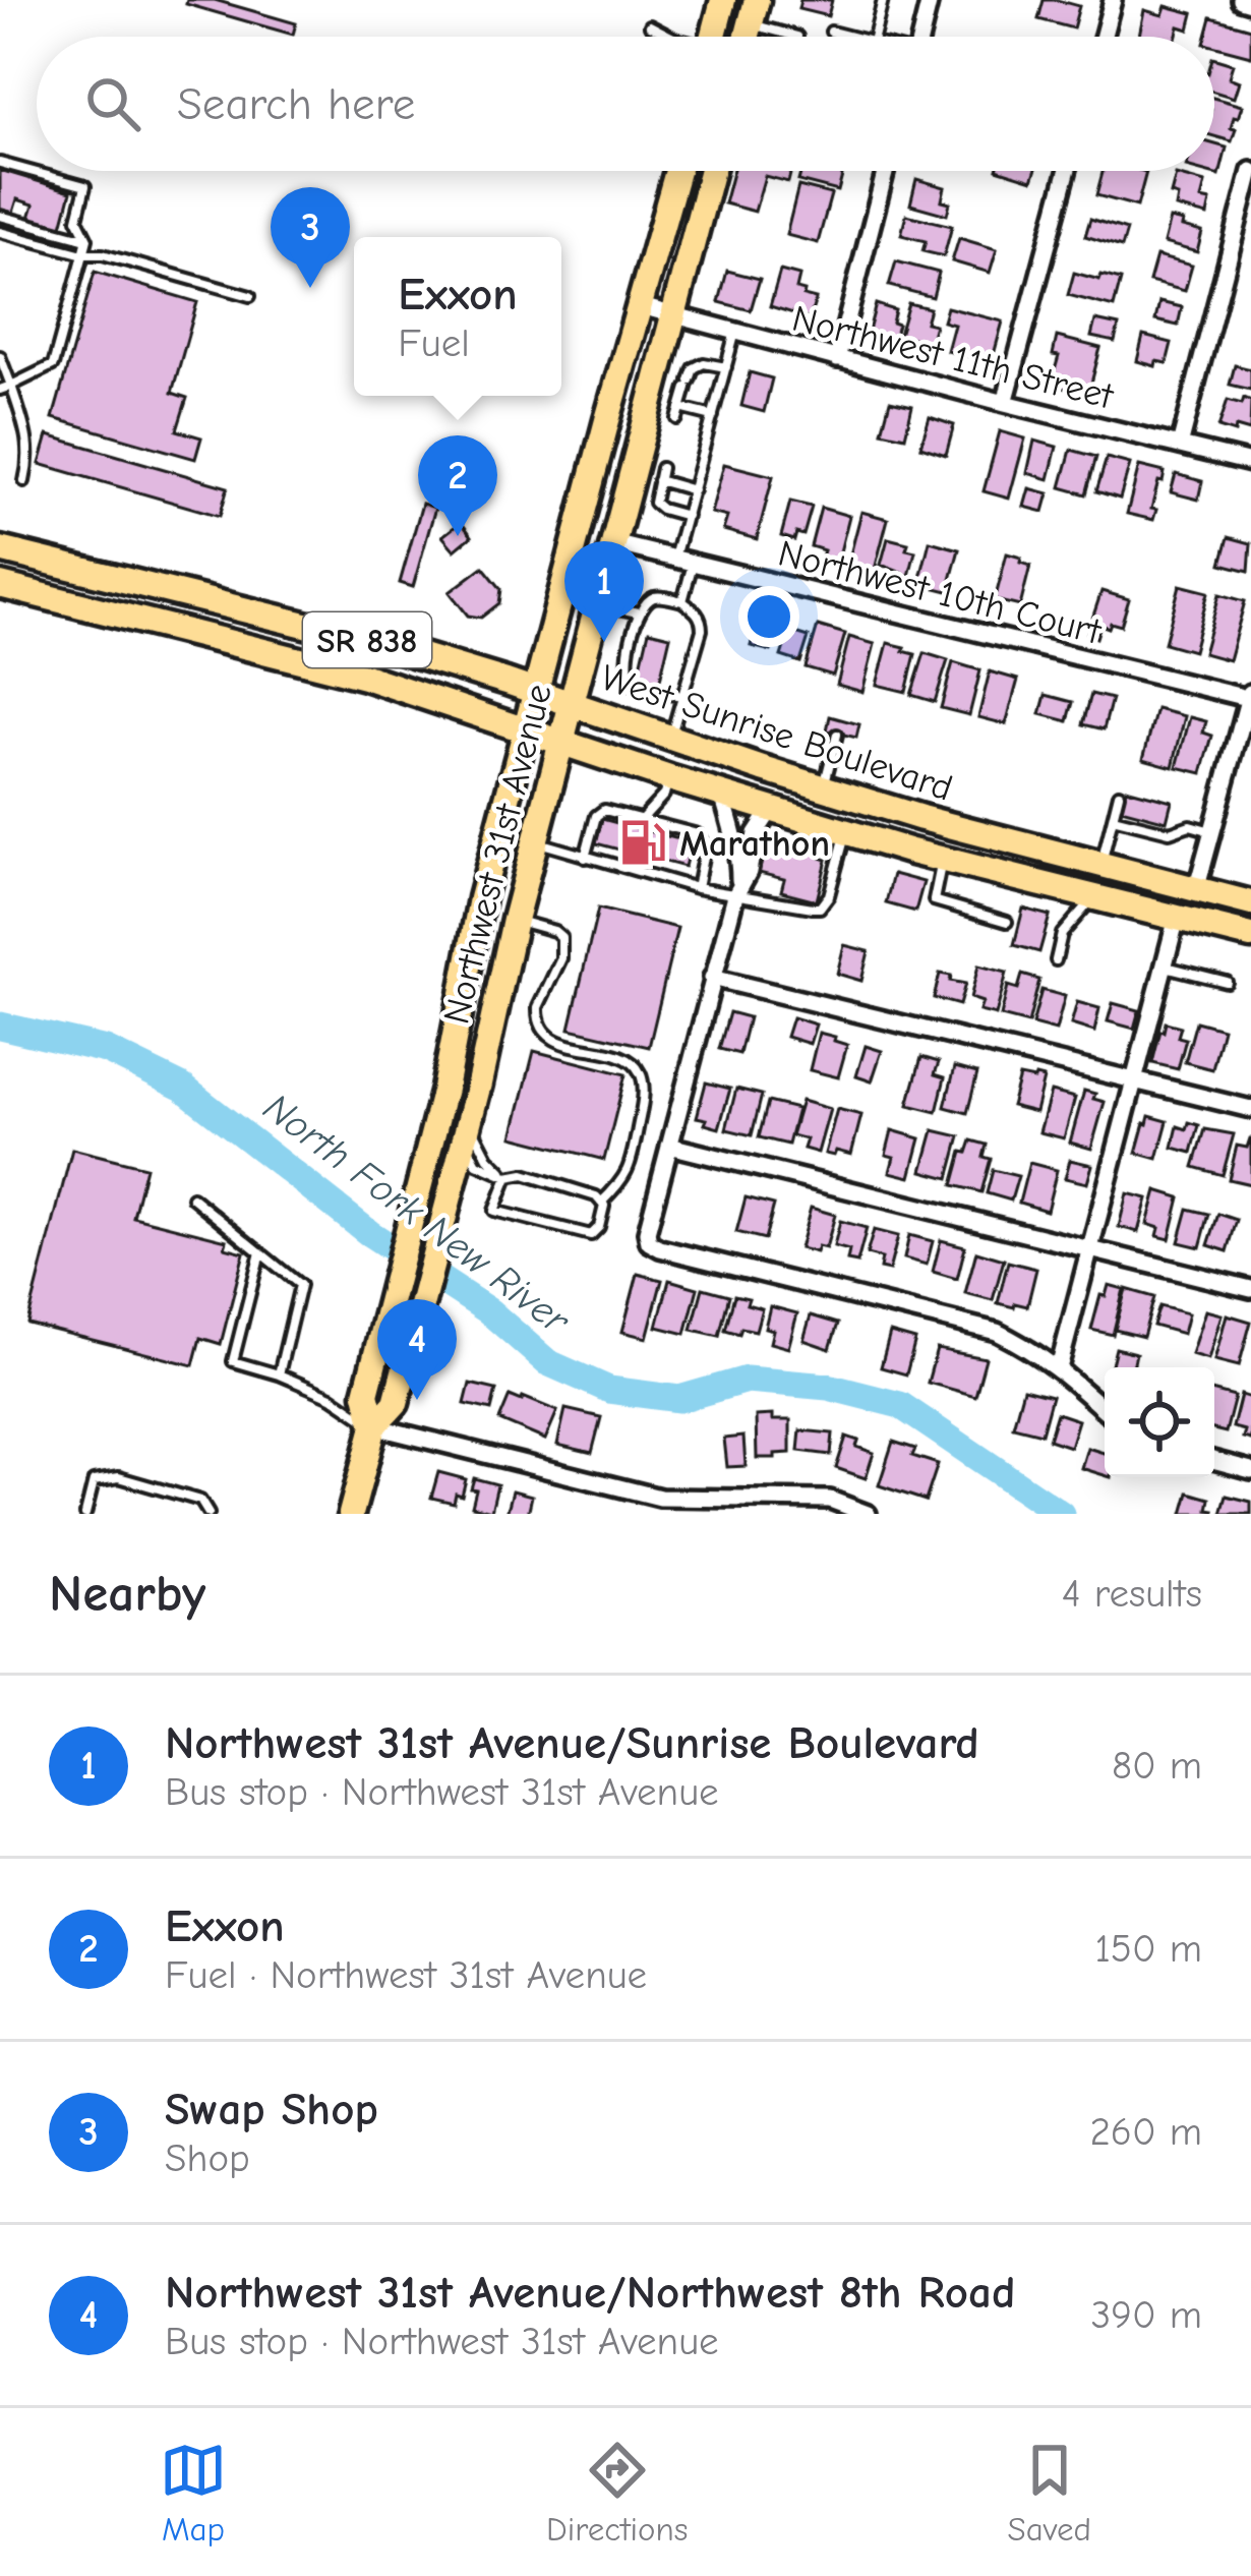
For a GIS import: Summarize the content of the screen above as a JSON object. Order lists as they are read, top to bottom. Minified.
{"streets":{"main road":["SR 838","West Sunrise Boulevard","Northwest 31st Avenue"],"street":["Northwest 11th Street","Northwest 10th Court"]},"crossings":[["Northwest 11th Street","Northwest 31st Avenue"],["Northwest 10th Court","Northwest 31st Avenue"],["West Sunrise Boulevard","Northwest 31st Avenue"]],"water":["North Fork New River"],"places":{"fuel station":["Marathon"]},"page":{"search":"Search here","pins":["3","2","1","4"],"popup":["Exxon","Fuel"],"heading":["Nearby","4 results"],"list":[{"mark":"1","name":"Northwest 31st Avenue/Sunrise Boulevard","note":"Bus stop · Northwest 31st Avenue","value":"80 m"},{"mark":"2","name":"Exxon","note":"Fuel · Northwest 31st Avenue","value":"150 m"},{"mark":"3","name":"Swap Shop","note":"Shop","value":"260 m"},{"mark":"4","name":"Northwest 31st Avenue/Northwest 8th Road","note":"Bus stop · Northwest 31st Avenue","value":"390 m"}],"nav":["Map","Directions","Saved"]}}
